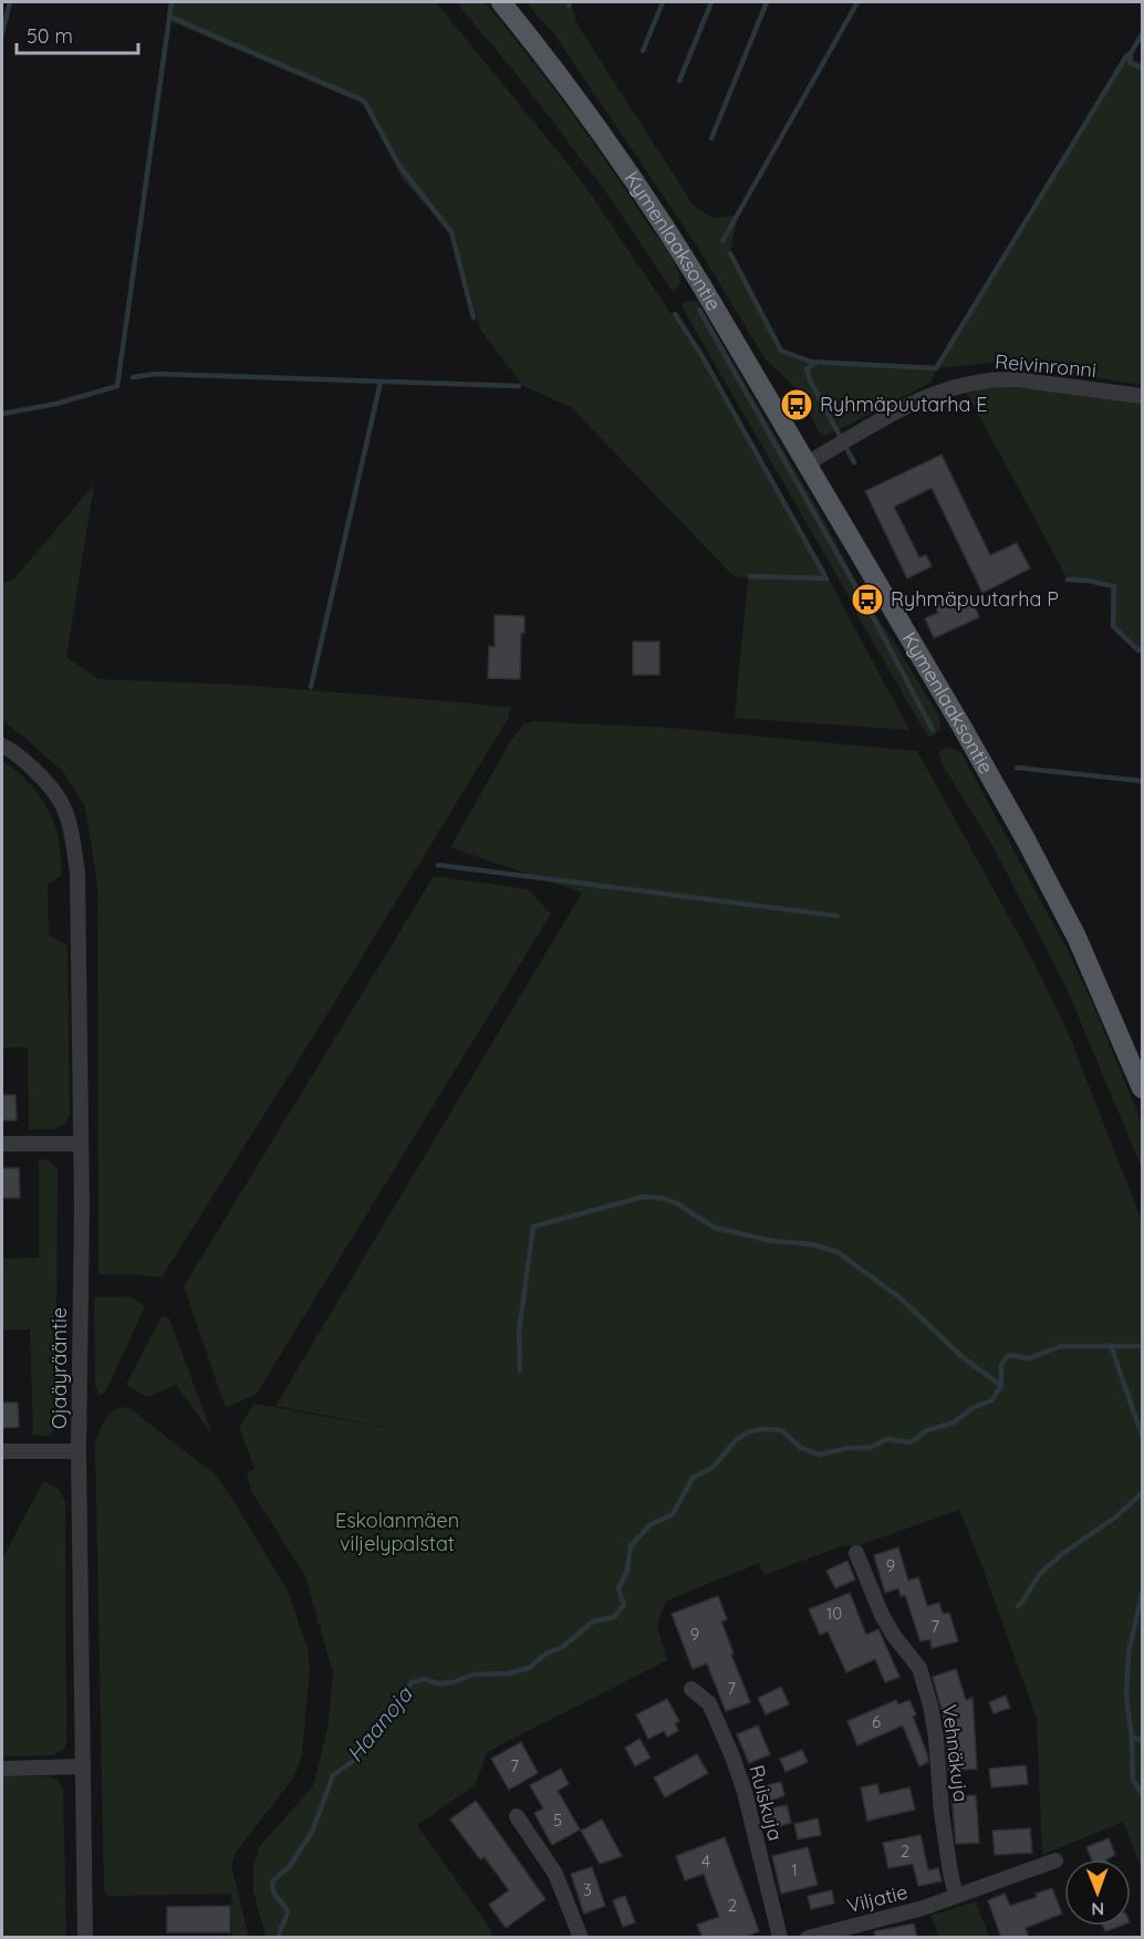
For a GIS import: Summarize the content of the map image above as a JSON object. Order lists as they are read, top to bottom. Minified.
{"streets":{"main road":["Kymenlaaksontie"],"street":["Reivinronni","Ojaäyrääntie","Vehnäkuja","Ruiskuja","Viljatie"]},"crossings":[["Kymenlaaksontie","Reivinronni"],["Vehnäkuja","Viljatie"]],"water":["Haanoja"],"parks":["Eskolanmäen viljelypalstat"],"places":{"bus stop":["Ryhmäpuutarha E","Ryhmäpuutarha P"]},"house_numbers":["9","10","7","9","7","6","7","5","2","4","1","3","2"],"scale_bar":"50 m","north":"bottom"}
